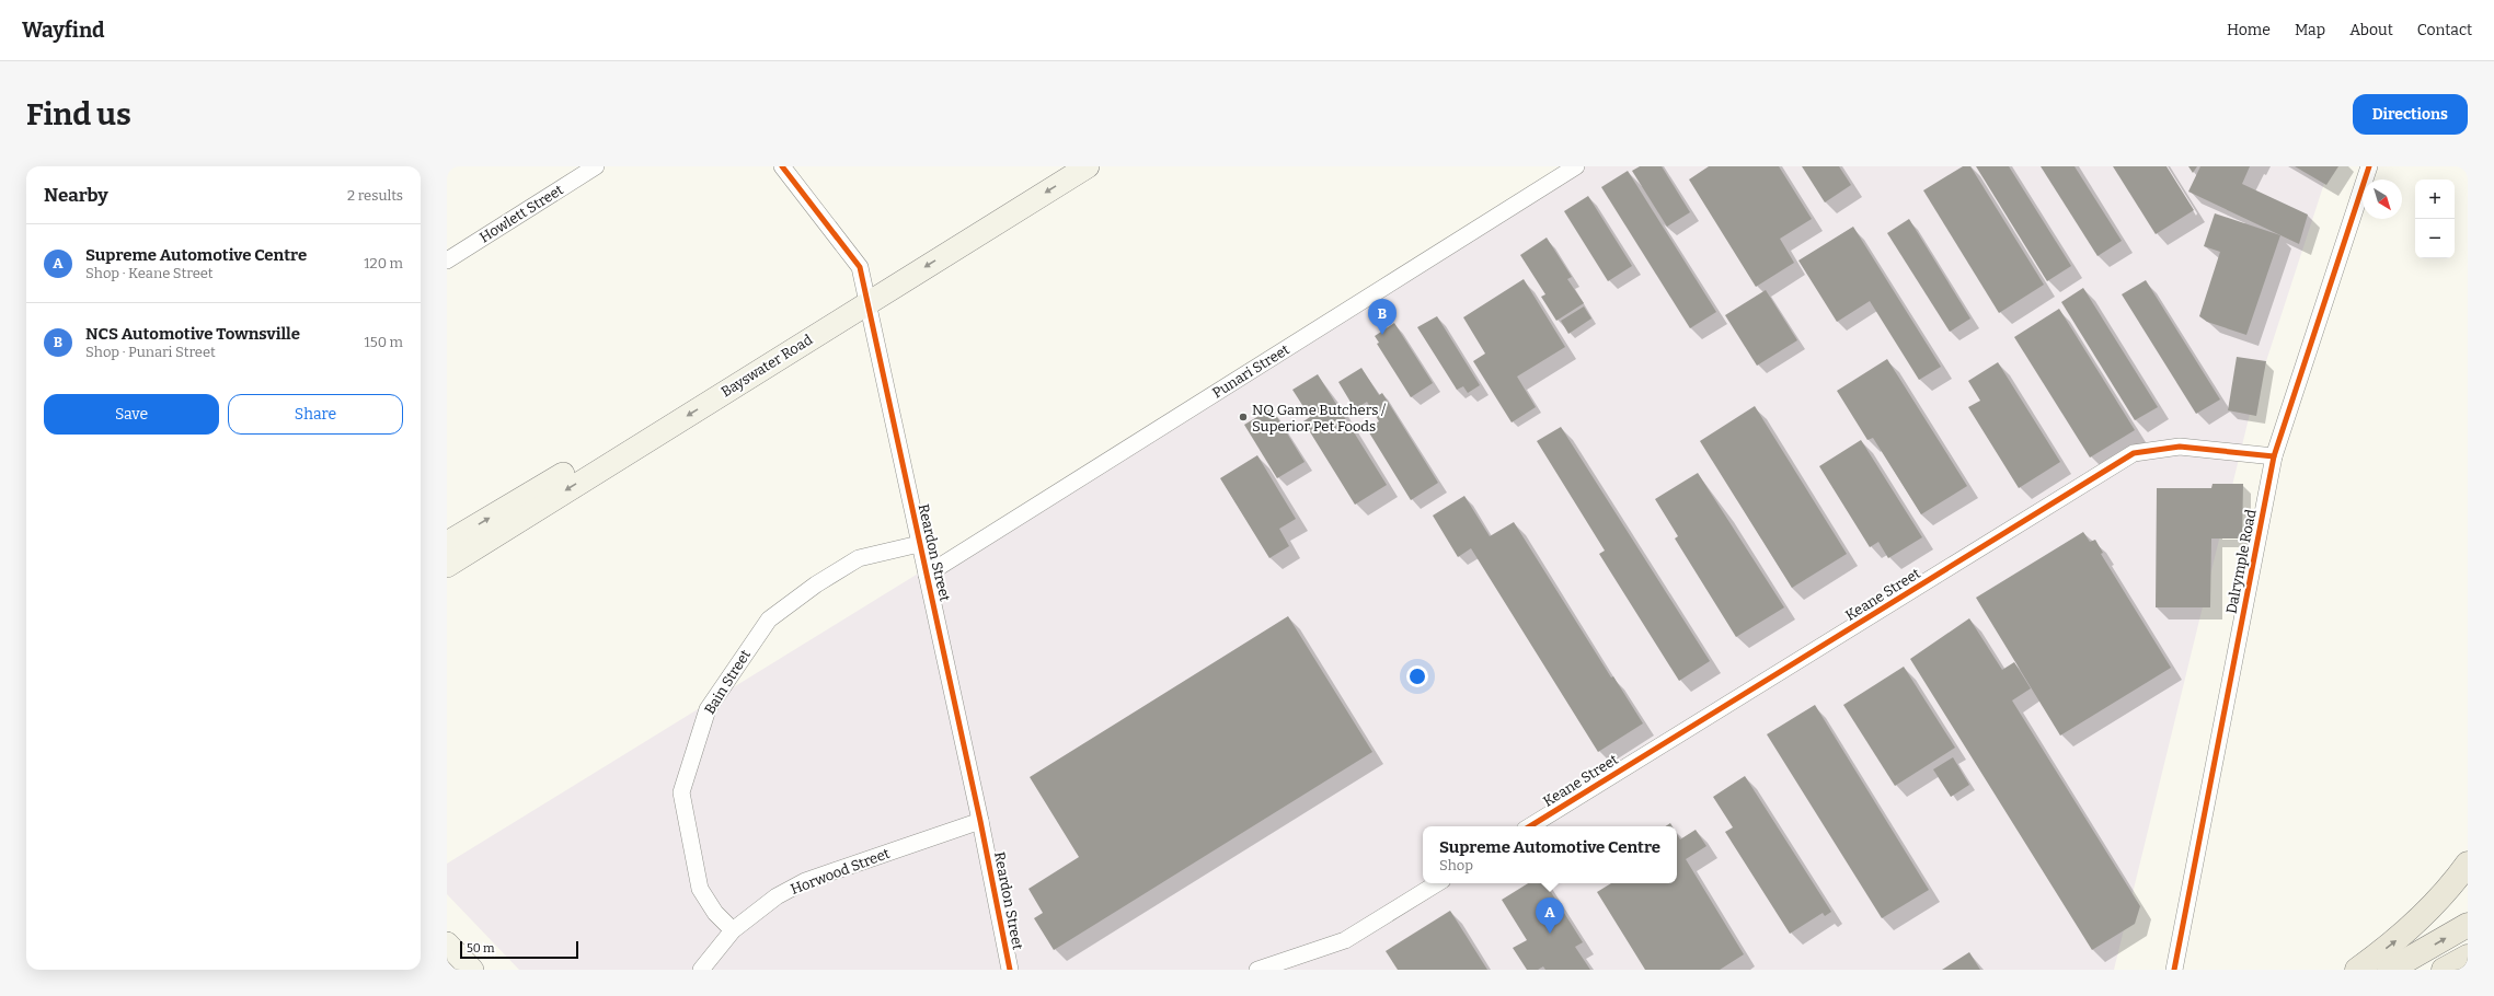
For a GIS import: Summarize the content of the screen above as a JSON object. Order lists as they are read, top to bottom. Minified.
{"streets":{"main road":["Bayswater Road"],"street":["Howlett Street","Punari Street","Reardon Street","Dalrymple Road","Keane Street","Bain Street","Horwood Street"]},"crossings":[["Bayswater Road","Reardon Street"],["Punari Street","Reardon Street"],["Reardon Street","Bain Street"],["Reardon Street","Horwood Street"],["Dalrymple Road","Keane Street"],["Bain Street","Horwood Street"]],"places":["NQ Game Butchers / Superior Pet Foods"],"scale_bar":"50 m","north":"bottom right","page":{"header":"Wayfind","nav":["Home","Map","About","Contact"],"buttons":["Directions",["Save","Share"]],"title":"Find us","heading":["Nearby","2 results"],"map_buttons":["+","−"],"list":[{"mark":"A","name":"Supreme Automotive Centre","note":"Shop · Keane Street","value":"120 m"},{"mark":"B","name":"NCS Automotive Townsville","note":"Shop · Punari Street","value":"150 m"}],"pins":["B","A"],"popup":["Supreme Automotive Centre","Shop"],"scale":"50 m"}}
